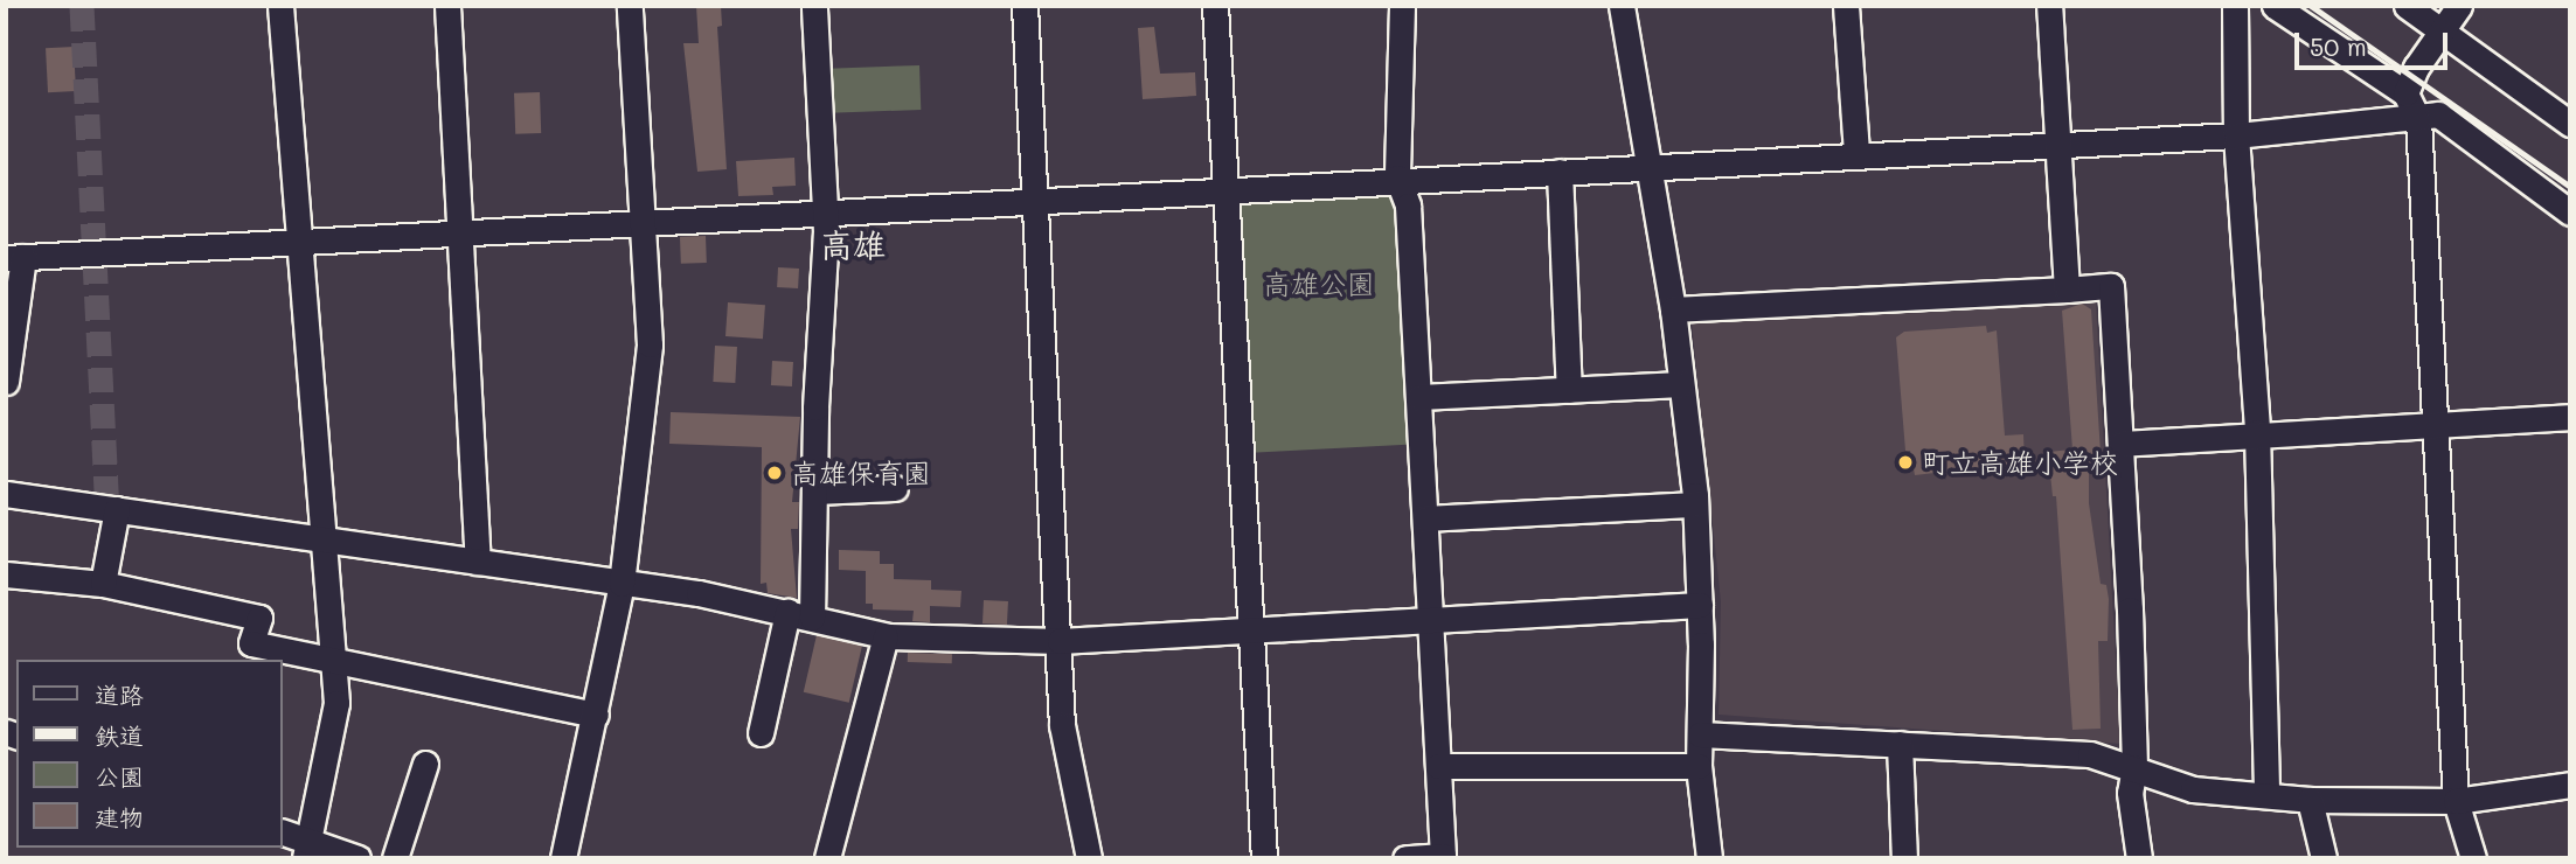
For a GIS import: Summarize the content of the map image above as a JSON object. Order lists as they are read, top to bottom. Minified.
{"districts":["高雄"],"parks":["高雄公園"],"places":["町立高雄小学校","高雄保育園"],"legend":["道路","鉄道","公園","建物"],"scale_bar":"50 m"}
